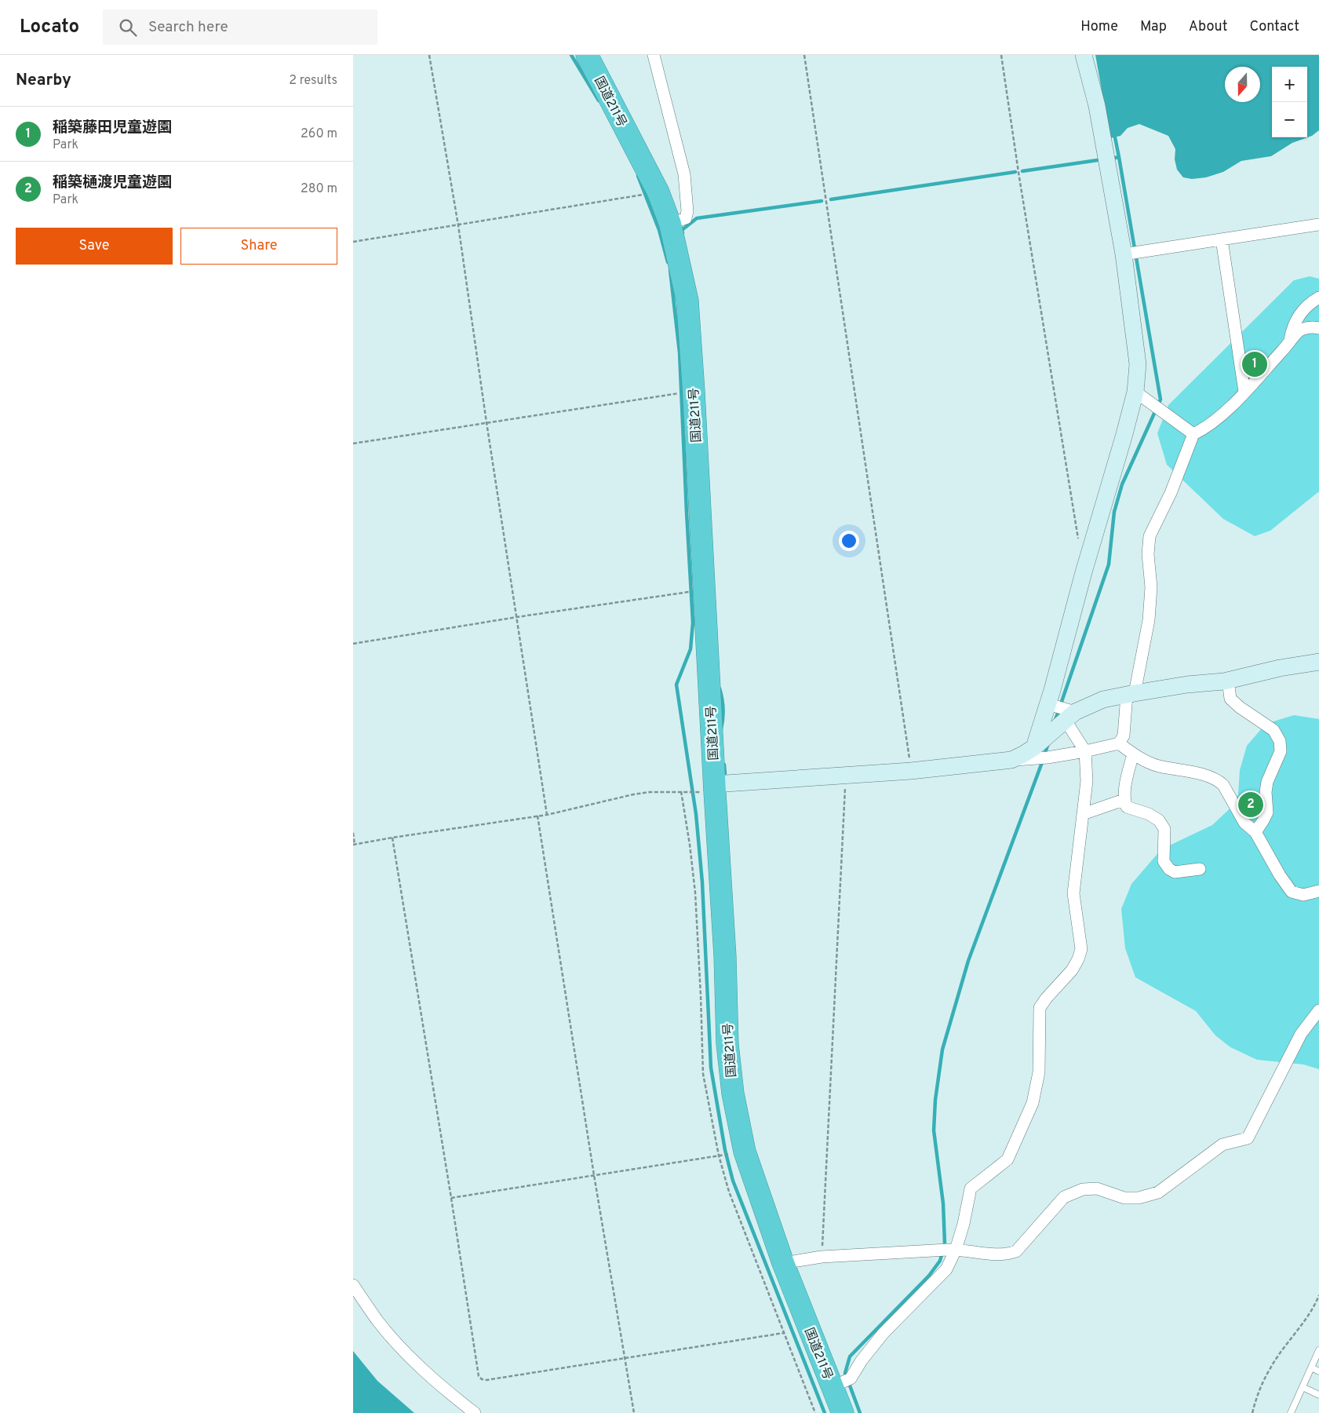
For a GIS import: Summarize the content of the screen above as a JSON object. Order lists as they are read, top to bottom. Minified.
{"streets":{"highway":["国道211号"]},"north":"bottom","page":{"header":"Locato","search":"Search here","nav":["Home","Map","About","Contact"],"heading":["Nearby","2 results"],"map_buttons":["+","−"],"list":[{"mark":"1","name":"稲築藤田児童遊園","note":"Park","value":"260 m"},{"mark":"2","name":"稲築樋渡児童遊園","note":"Park","value":"280 m"}],"buttons":["Save","Share"],"pins":["1","2"]}}
